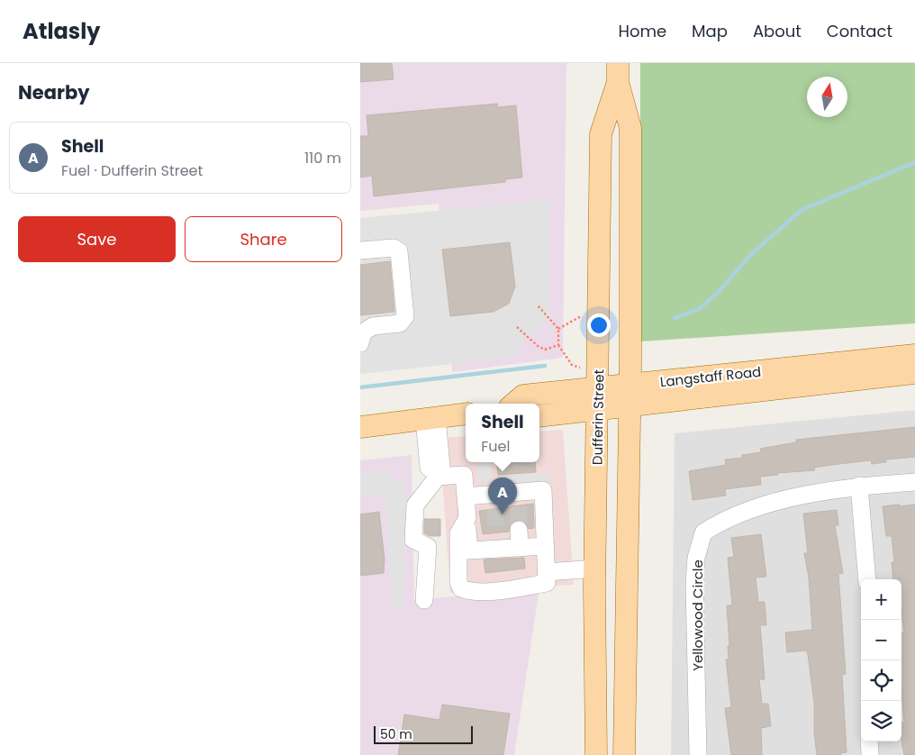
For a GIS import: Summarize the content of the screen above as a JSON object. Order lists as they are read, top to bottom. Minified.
{"streets":{"main road":["Langstaff Road","Dufferin Street"],"street":["Yellowood Circle"]},"crossings":[["Langstaff Road","Dufferin Street"]],"scale_bar":"50 m","north":"top","page":{"header":"Atlasly","nav":["Home","Map","About","Contact"],"heading":"Nearby","list":[{"mark":"A","name":"Shell","note":"Fuel · Dufferin Street","value":"110 m"}],"buttons":["Save","Share"],"popup":["Shell","Fuel"],"pins":"A","map_buttons":["+","−"],"scale":"50 m"}}
